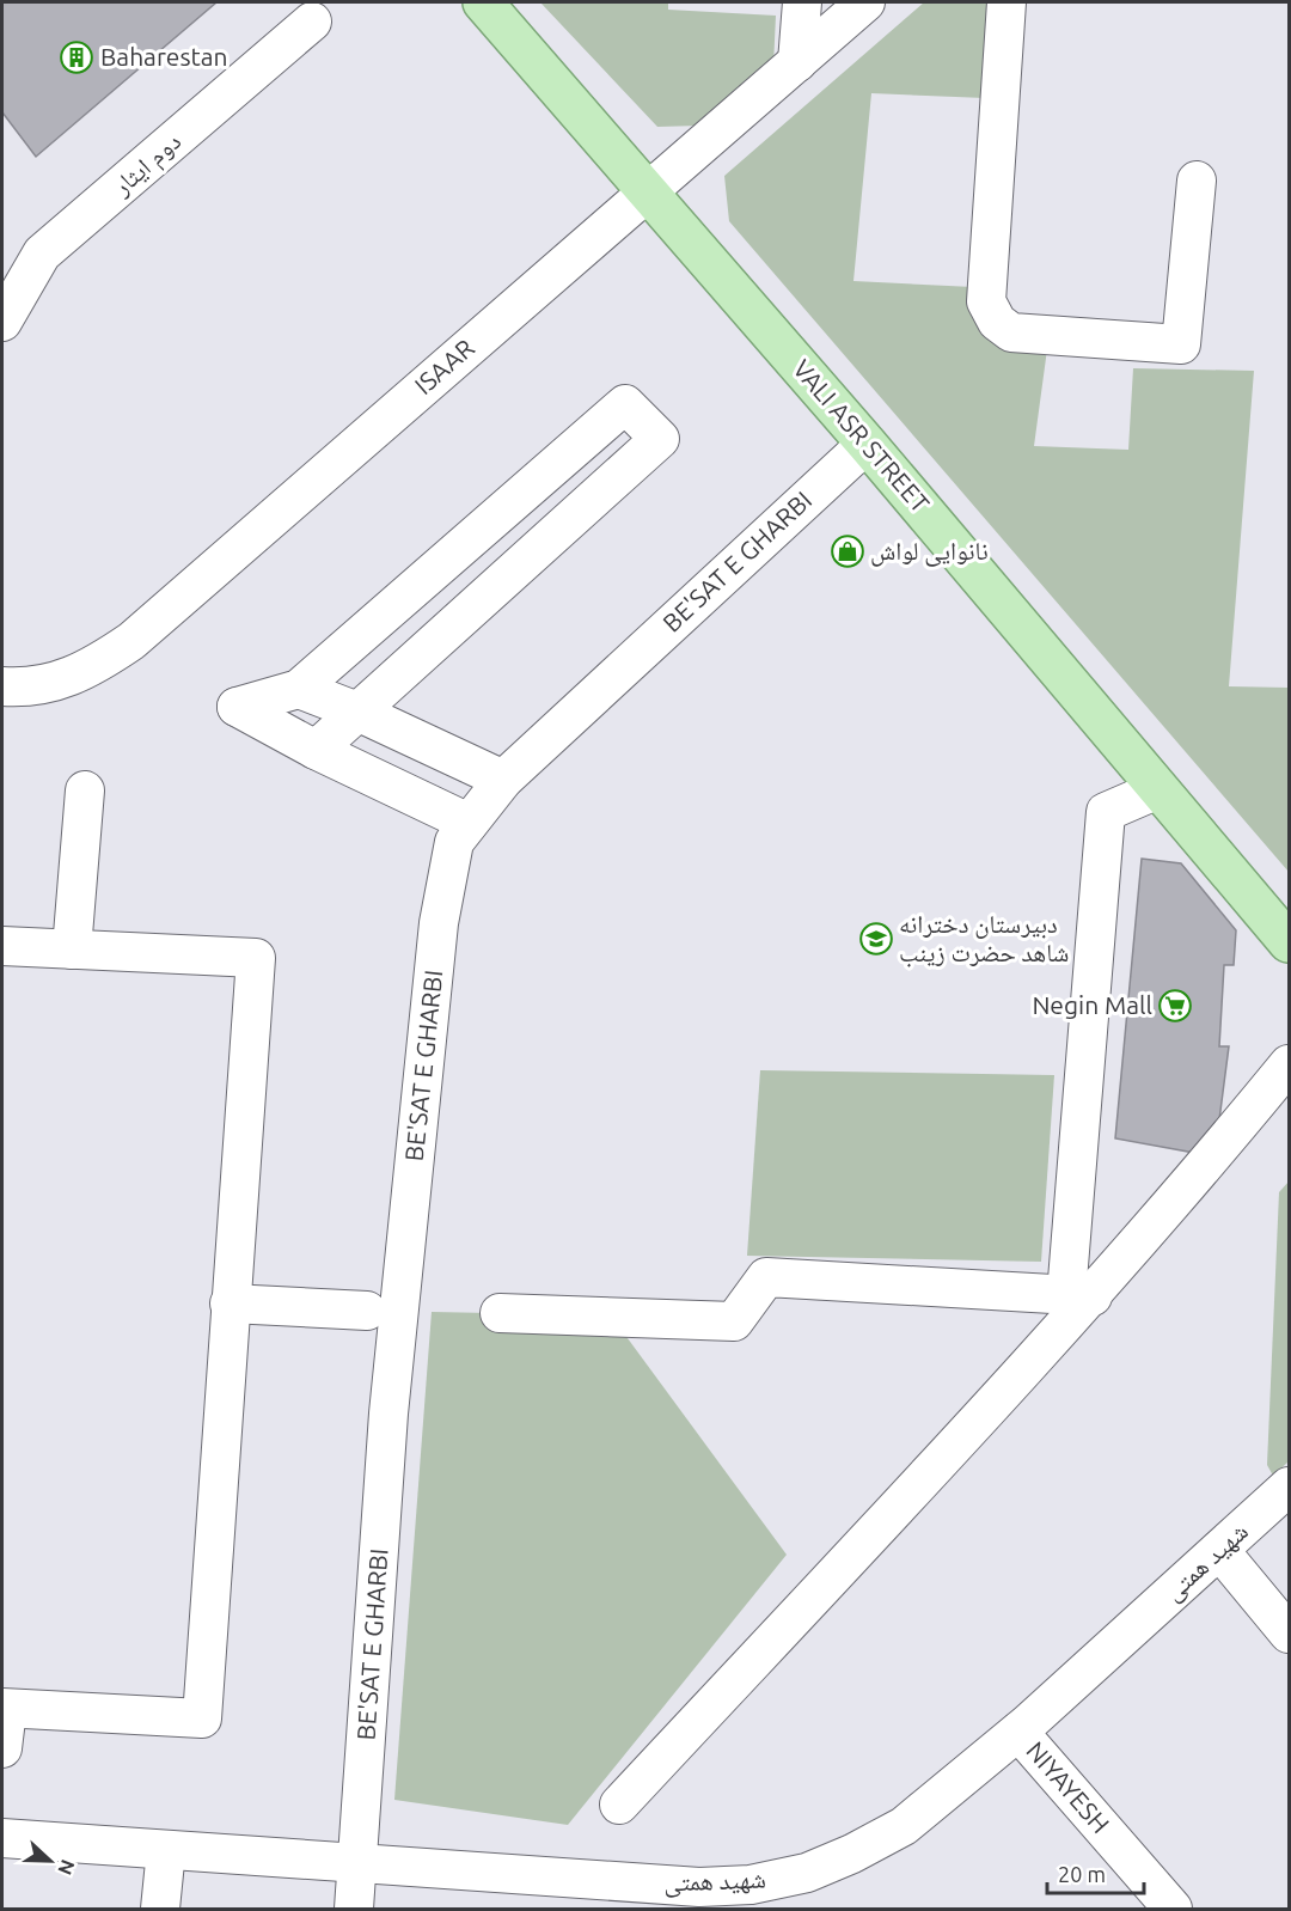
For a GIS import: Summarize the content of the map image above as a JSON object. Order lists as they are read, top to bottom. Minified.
{"streets":{"main road":["VALI ASR STREET"],"street":["دوم ایثار","ISAAR","BE'SAT E GHARBI","شهید همتی","NIYAYESH"]},"crossings":[["ISAAR","VALI ASR STREET"],["VALI ASR STREET","BE'SAT E GHARBI"],["BE'SAT E GHARBI","شهید همتی"],["شهید همتی","NIYAYESH"]],"places":{"building":["Baharestan"],"shop":["نانوایی لواش"],"school or university":["دبیرستان دخترانه شاهد حضرت زینب"],"supermarket":["Negin Mall"]},"scale_bar":"20 m","north":"right"}
